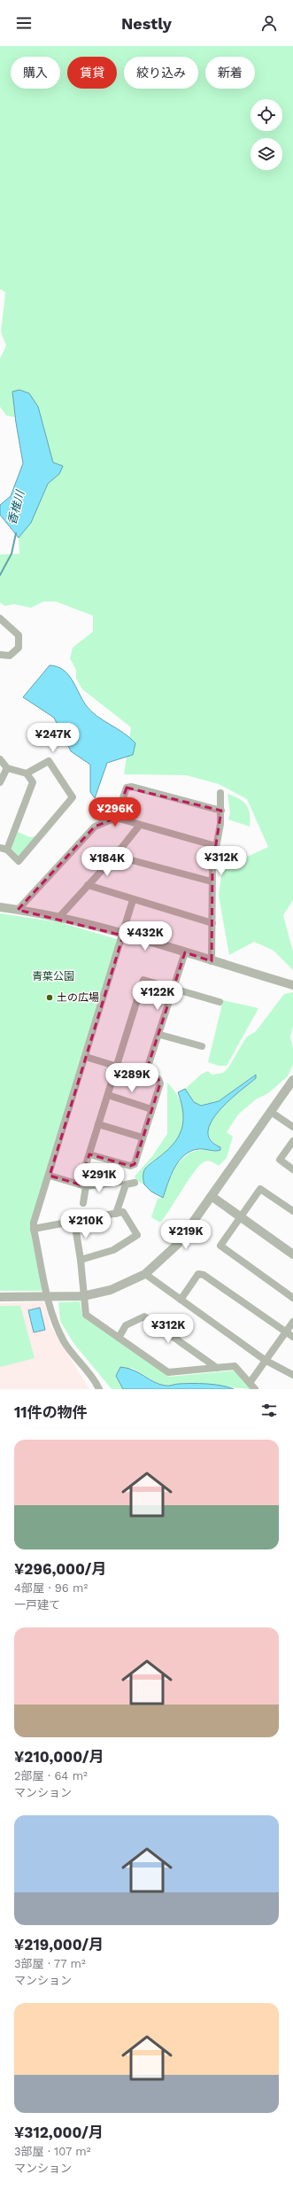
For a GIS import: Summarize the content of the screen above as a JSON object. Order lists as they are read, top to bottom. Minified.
{"water":["香椎川"],"parks":["青葉公園"],"places":["土の広場"],"page":{"header":"Nestly","chip":["購入","賃貸","絞り込み","新着"],"price":["¥247K","¥296K","¥312K","¥184K","¥432K","¥122K","¥289K","¥291K","¥210K","¥219K","¥312K"],"heading":"11件の物件","list":[{"name":"¥296,000/月","note":"4部屋 · 96 m² · 一戸建て"},{"name":"¥210,000/月","note":"2部屋 · 64 m² · マンション"},{"name":"¥219,000/月","note":"3部屋 · 77 m² · マンション"},{"name":"¥312,000/月","note":"3部屋 · 107 m² · マンション"}]}}
